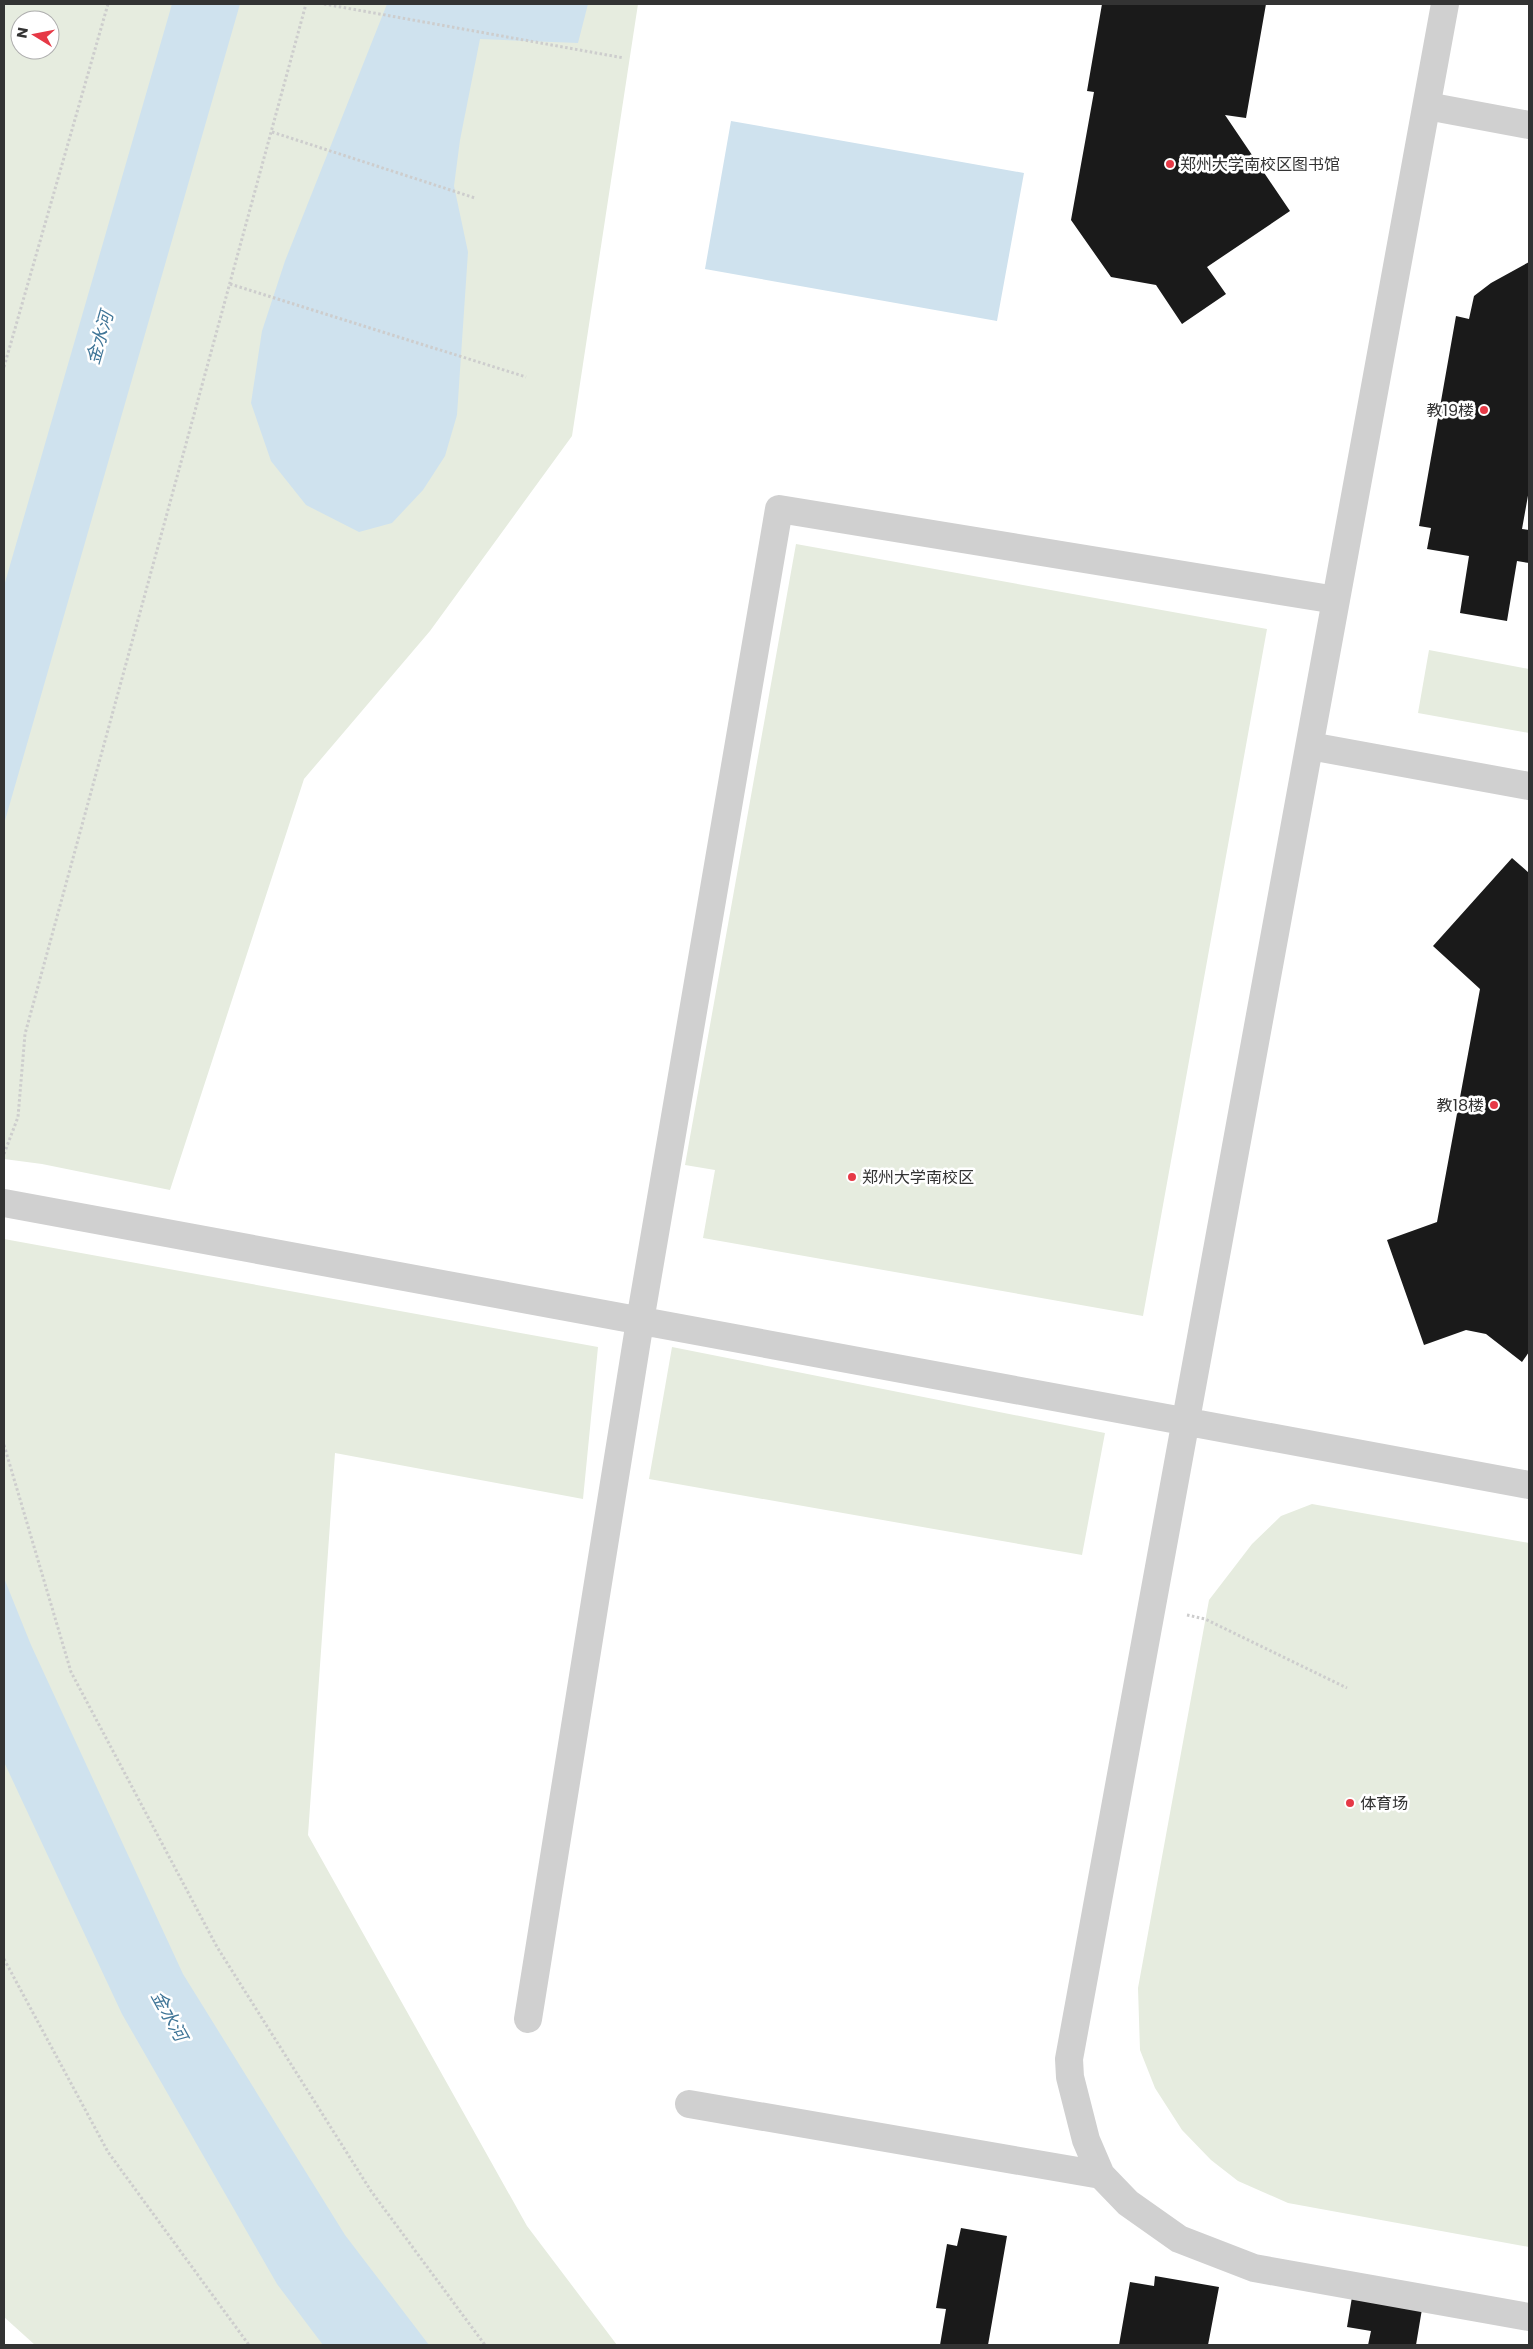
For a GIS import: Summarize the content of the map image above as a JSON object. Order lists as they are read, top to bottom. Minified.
{"water":["金水河"],"places":["郑州大学南校区图书馆","教19楼","教18楼","郑州大学南校区","体育场"],"north":"left"}
